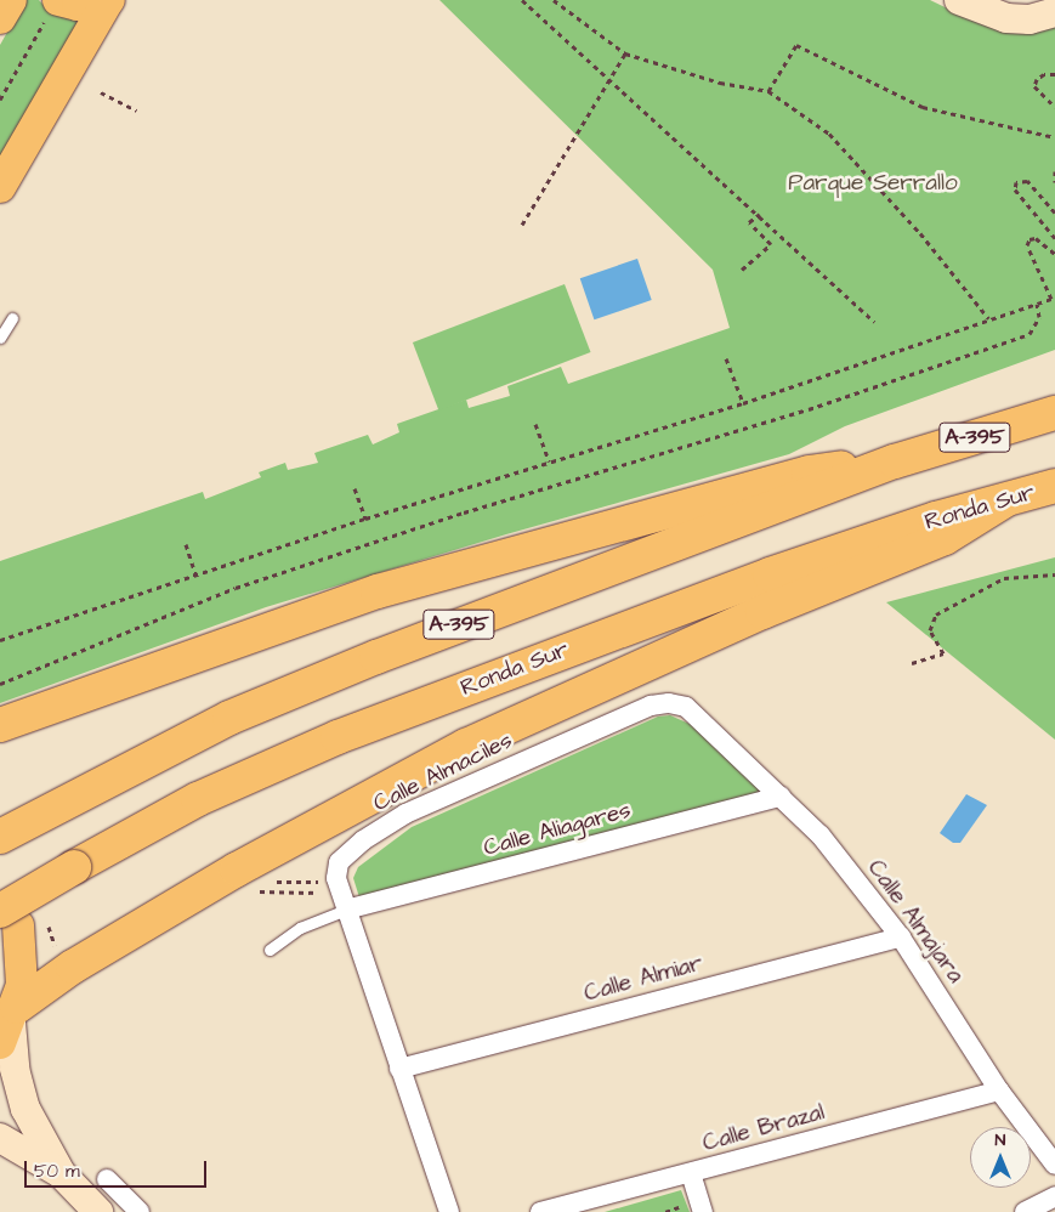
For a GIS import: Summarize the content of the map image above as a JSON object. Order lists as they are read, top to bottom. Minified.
{"streets":{"highway":["A-395","Ronda Sur"],"street":["Calle Almaciles","Calle Aliagares","Calle Almajara","Calle Almiar","Calle Brazal"]},"crossings":[["Calle Almaciles","Calle Aliagares"],["Calle Almaciles","Calle Almajara"],["Calle Almaciles","Calle Almiar"],["Calle Aliagares","Calle Almajara"],["Calle Almajara","Calle Almiar"],["Calle Almajara","Calle Brazal"]],"parks":["Parque Serrallo"],"scale_bar":"50 m","north":"top"}
